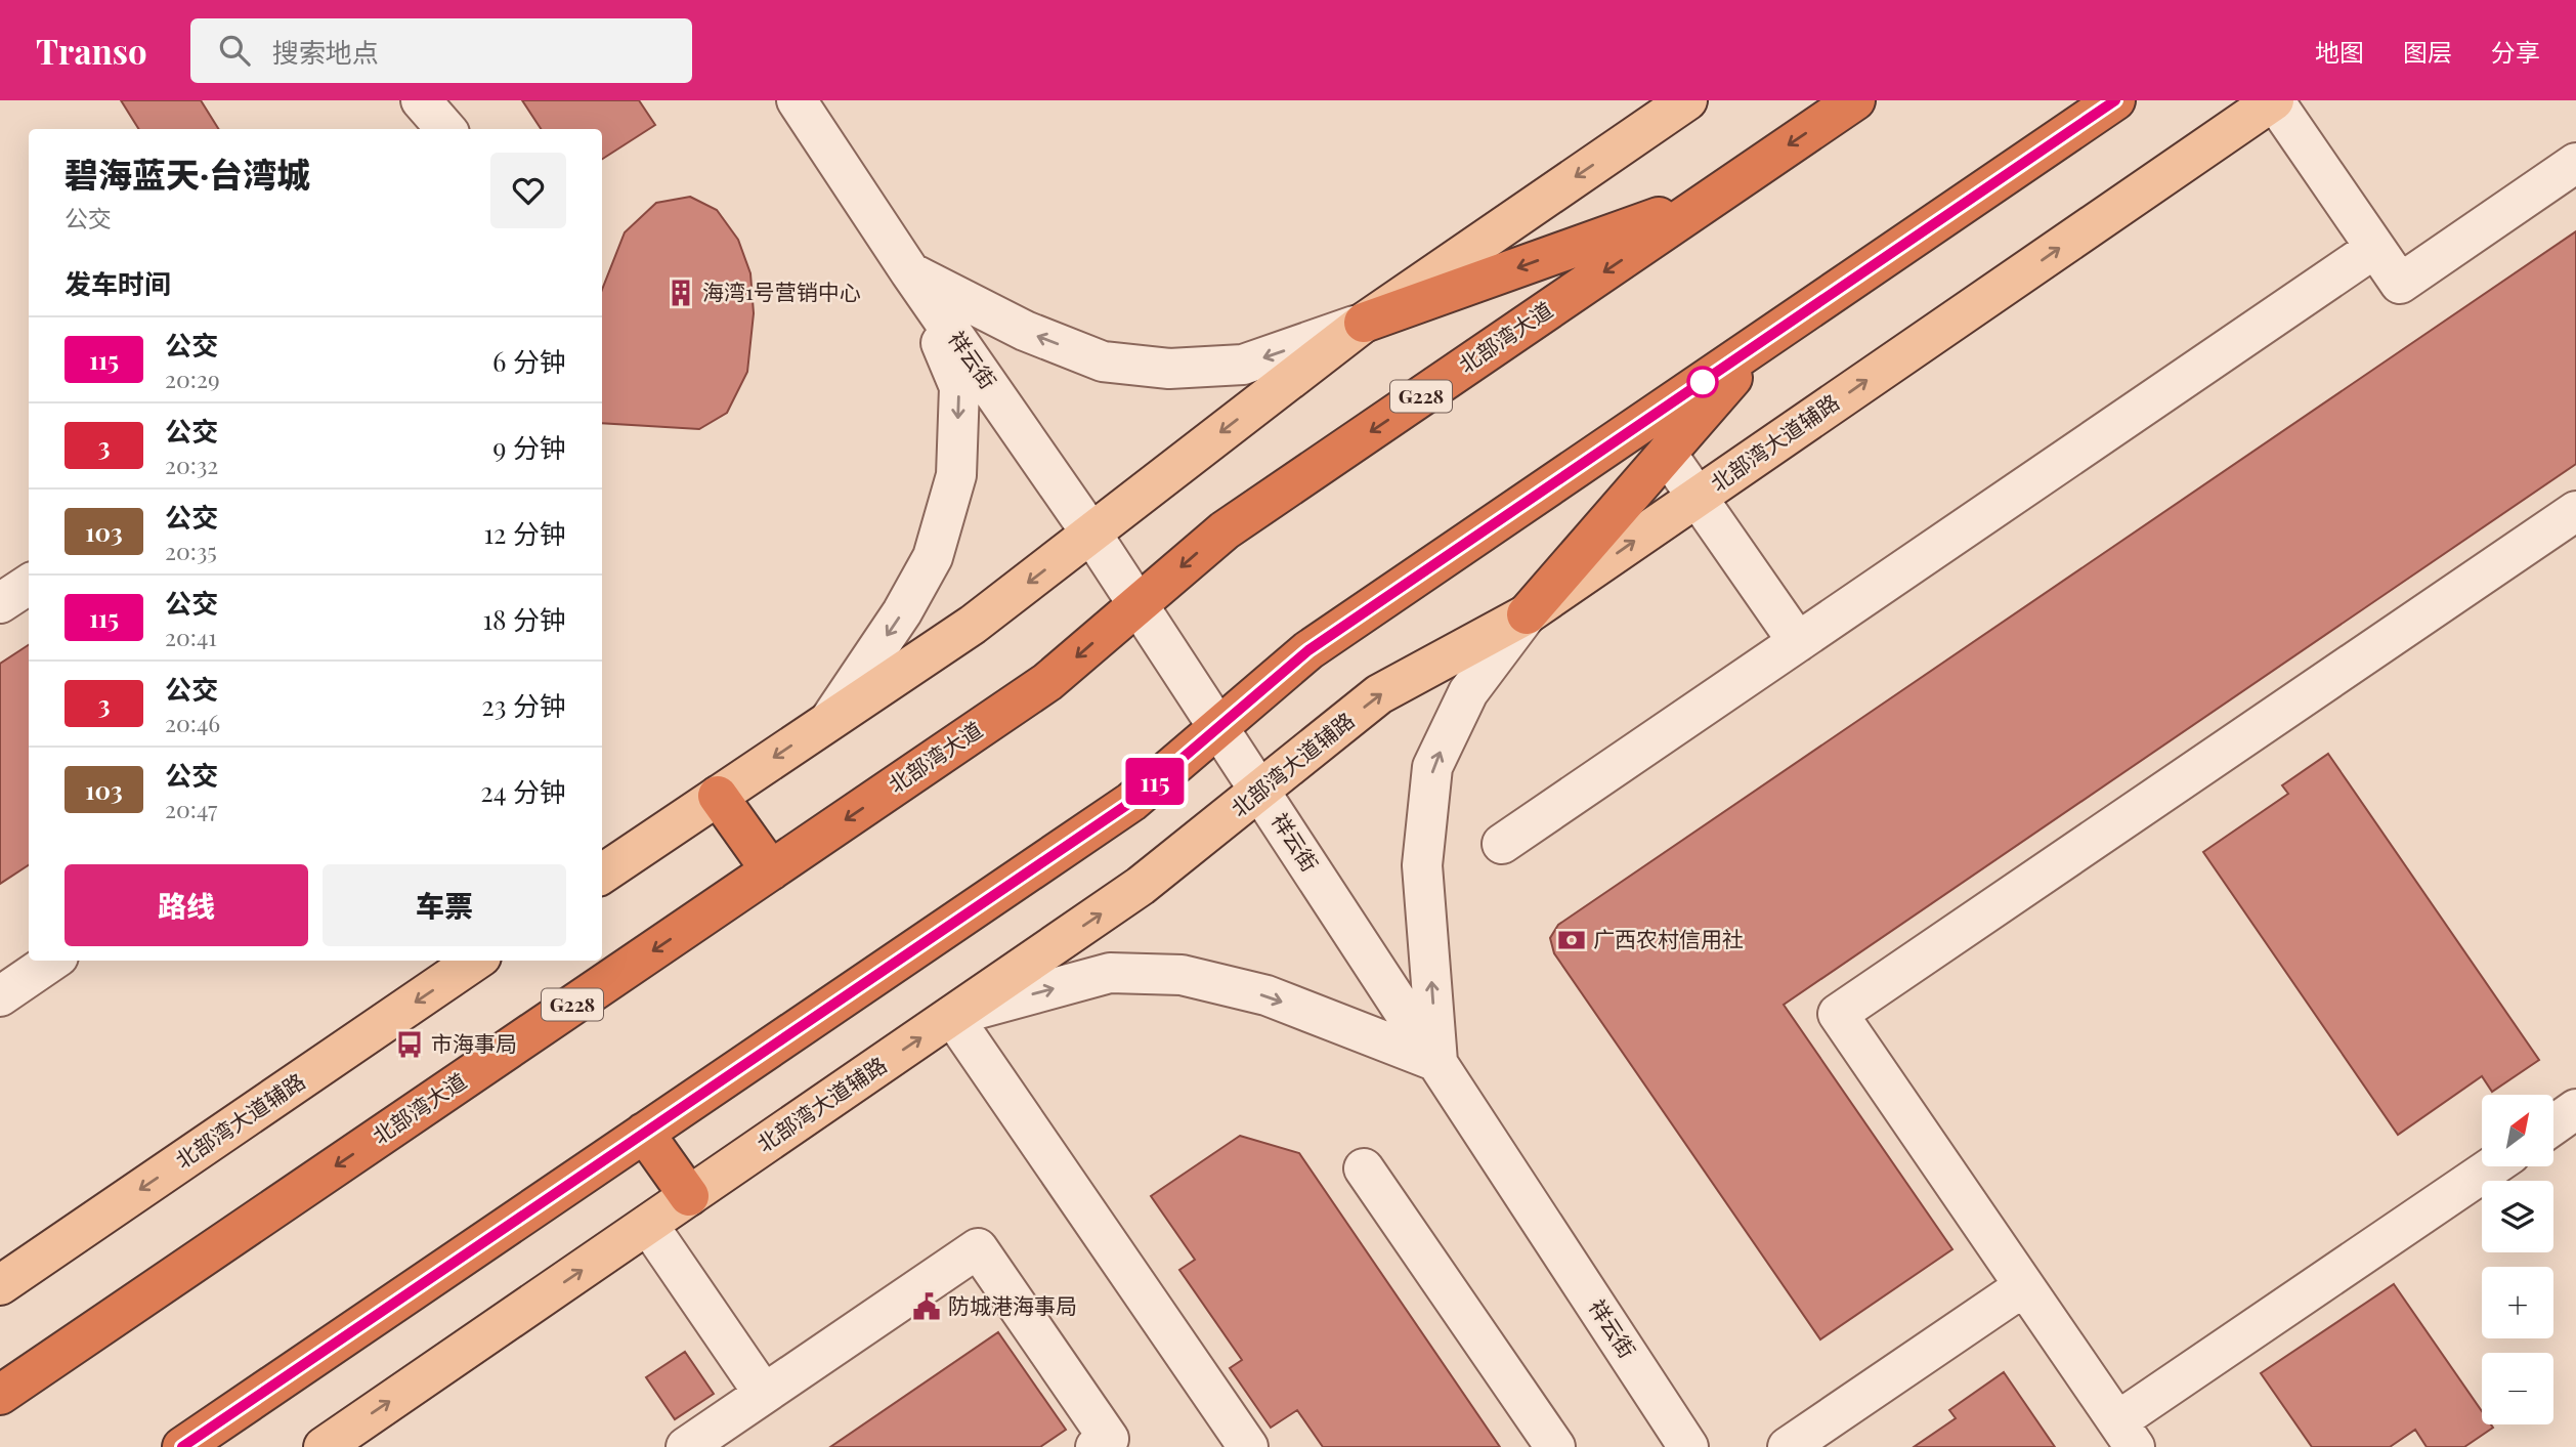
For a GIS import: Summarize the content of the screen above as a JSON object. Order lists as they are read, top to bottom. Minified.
{"streets":{"highway":["北部湾大道","G228"],"main road":["北部湾大道辅路"],"street":["祥云街"]},"crossings":[["北部湾大道","祥云街"],["祥云街","北部湾大道辅路"]],"places":{"building":["海湾1号营销中心"],"bank":["广西农村信用社"],"bus stop":["市海事局"],"public building":["防城港海事局"]},"lines":["bus line 115"],"north":"top right","page":{"header":"Transo","search":"搜索地点","nav":["地图","图层","分享"],"on_map":"115","heading":[["碧海蓝天·台湾城","公交"],"发车时间"],"list":[{"mark":"115","name":"公交","note":"20:29","value":"6 分钟"},{"mark":"3","name":"公交","note":"20:32","value":"9 分钟"},{"mark":"103","name":"公交","note":"20:35","value":"12 分钟"},{"mark":"115","name":"公交","note":"20:41","value":"18 分钟"},{"mark":"3","name":"公交","note":"20:46","value":"23 分钟"},{"mark":"103","name":"公交","note":"20:47","value":"24 分钟"}],"buttons":["路线","车票"],"map_buttons":["+","−"]}}
